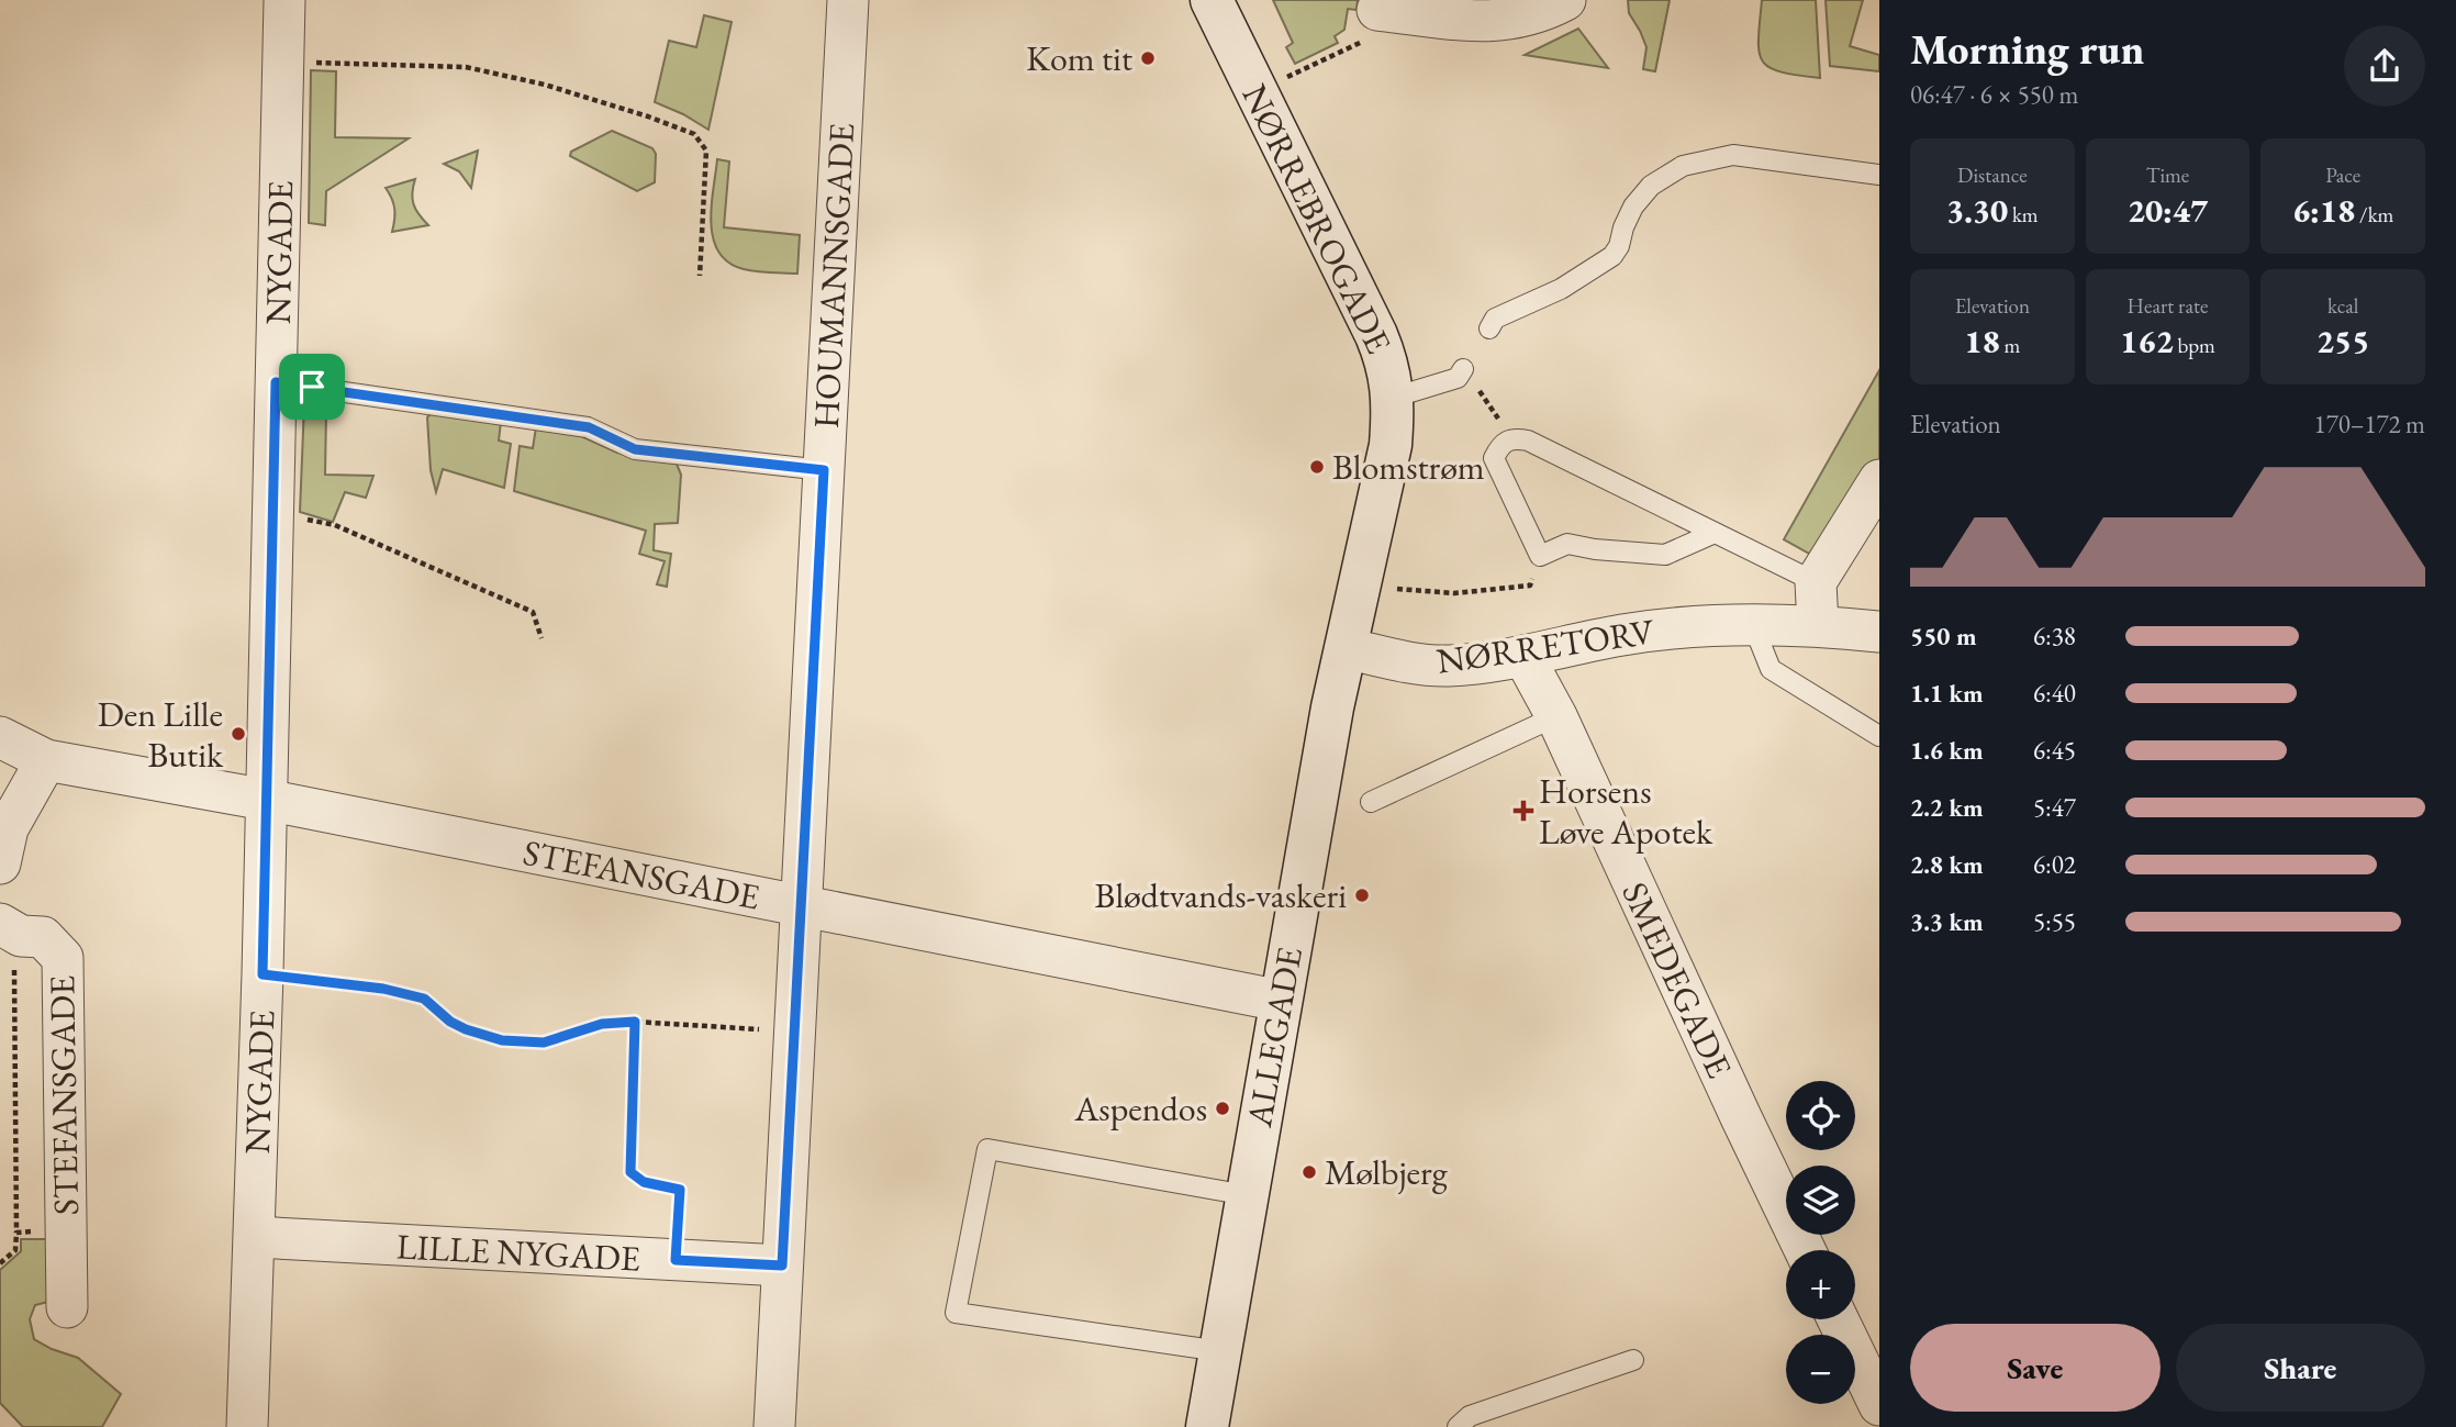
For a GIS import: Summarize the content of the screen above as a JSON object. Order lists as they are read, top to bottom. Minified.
{"streets":{"street":["NØRREBROGADE","NYGADE","HOUMANNSGADE","NØRRETORV","STEFANSGADE","SMEDEGADE","ALLEGADE","LILLE NYGADE"]},"crossings":[["NYGADE","STEFANSGADE"],["NYGADE","LILLE NYGADE"],["HOUMANNSGADE","STEFANSGADE"],["HOUMANNSGADE","LILLE NYGADE"],["NØRRETORV","SMEDEGADE"],["NØRRETORV","ALLEGADE"],["STEFANSGADE","ALLEGADE"]],"places":{"other":["Kom tit","Blomstrøm","Den Lille Butik","Blødtvands-vaskeri","Aspendos","Mølbjerg"],"health":["Horsens Løve Apotek"]},"page":{"heading":["Morning run","06:47 · 6 × 550 m"],"stats":[["Distance","3.30 km"],["Time","20:47"],["Pace","6:18 /km"],["Elevation","18 m"],["Heart rate","162 bpm"],["kcal","255"]],"chart":["Elevation","170–172 m"],"list":[{"name":"550 m","note":"6:38"},{"name":"1.1 km","note":"6:40"},{"name":"1.6 km","note":"6:45"},{"name":"2.2 km","note":"5:47"},{"name":"2.8 km","note":"6:02"},{"name":"3.3 km","note":"5:55"}],"map_buttons":["+","−"],"buttons":["Save","Share"]}}
